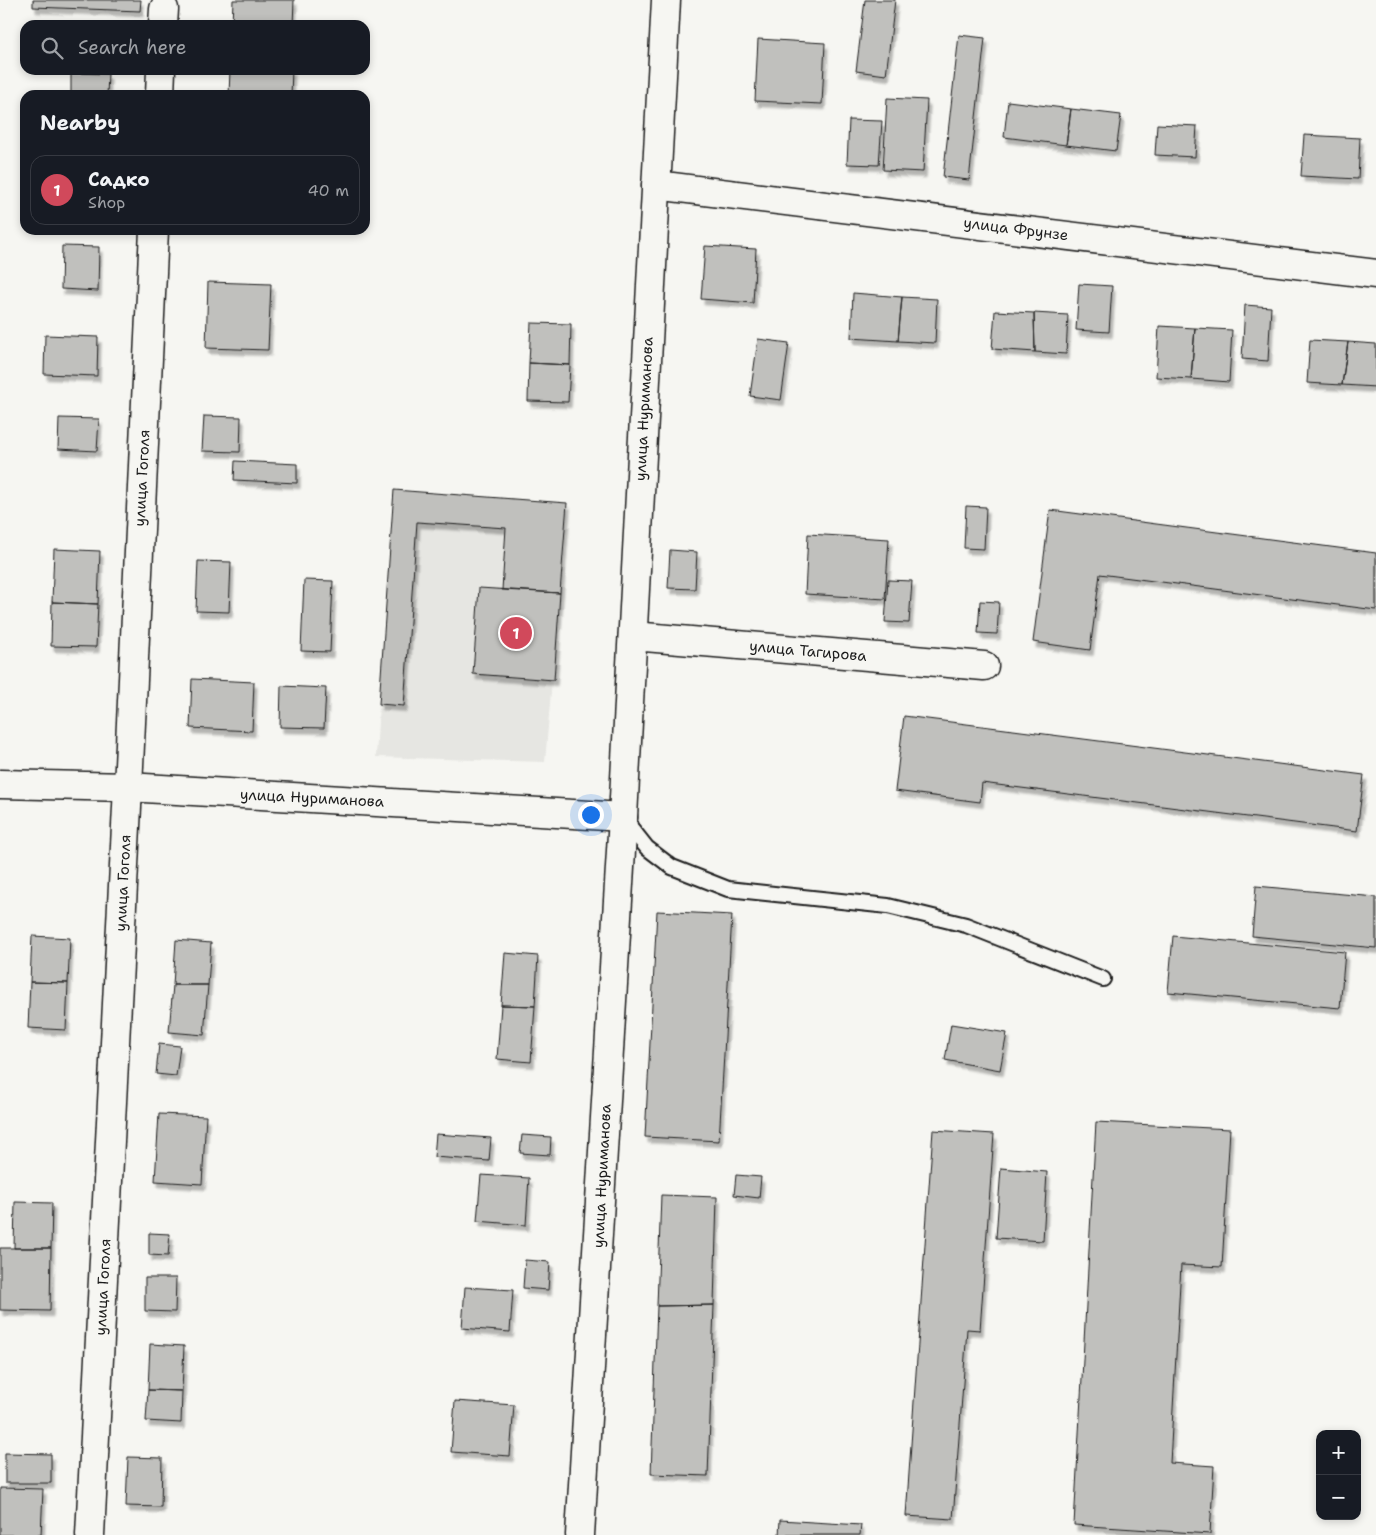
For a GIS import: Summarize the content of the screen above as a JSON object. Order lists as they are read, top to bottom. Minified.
{"streets":{"street":["улица Фрунзе","улица Нуриманова","улица Гоголя","улица Тагирова"]},"crossings":[["улица Фрунзе","улица Нуриманова"],["улица Нуриманова","улица Гоголя"],["улица Нуриманова","улица Тагирова"]],"page":{"search":"Search here","heading":"Nearby","list":[{"mark":"1","name":"Садко","note":"Shop","value":"40 m"}],"pins":"1","map_buttons":["+","−"]}}
